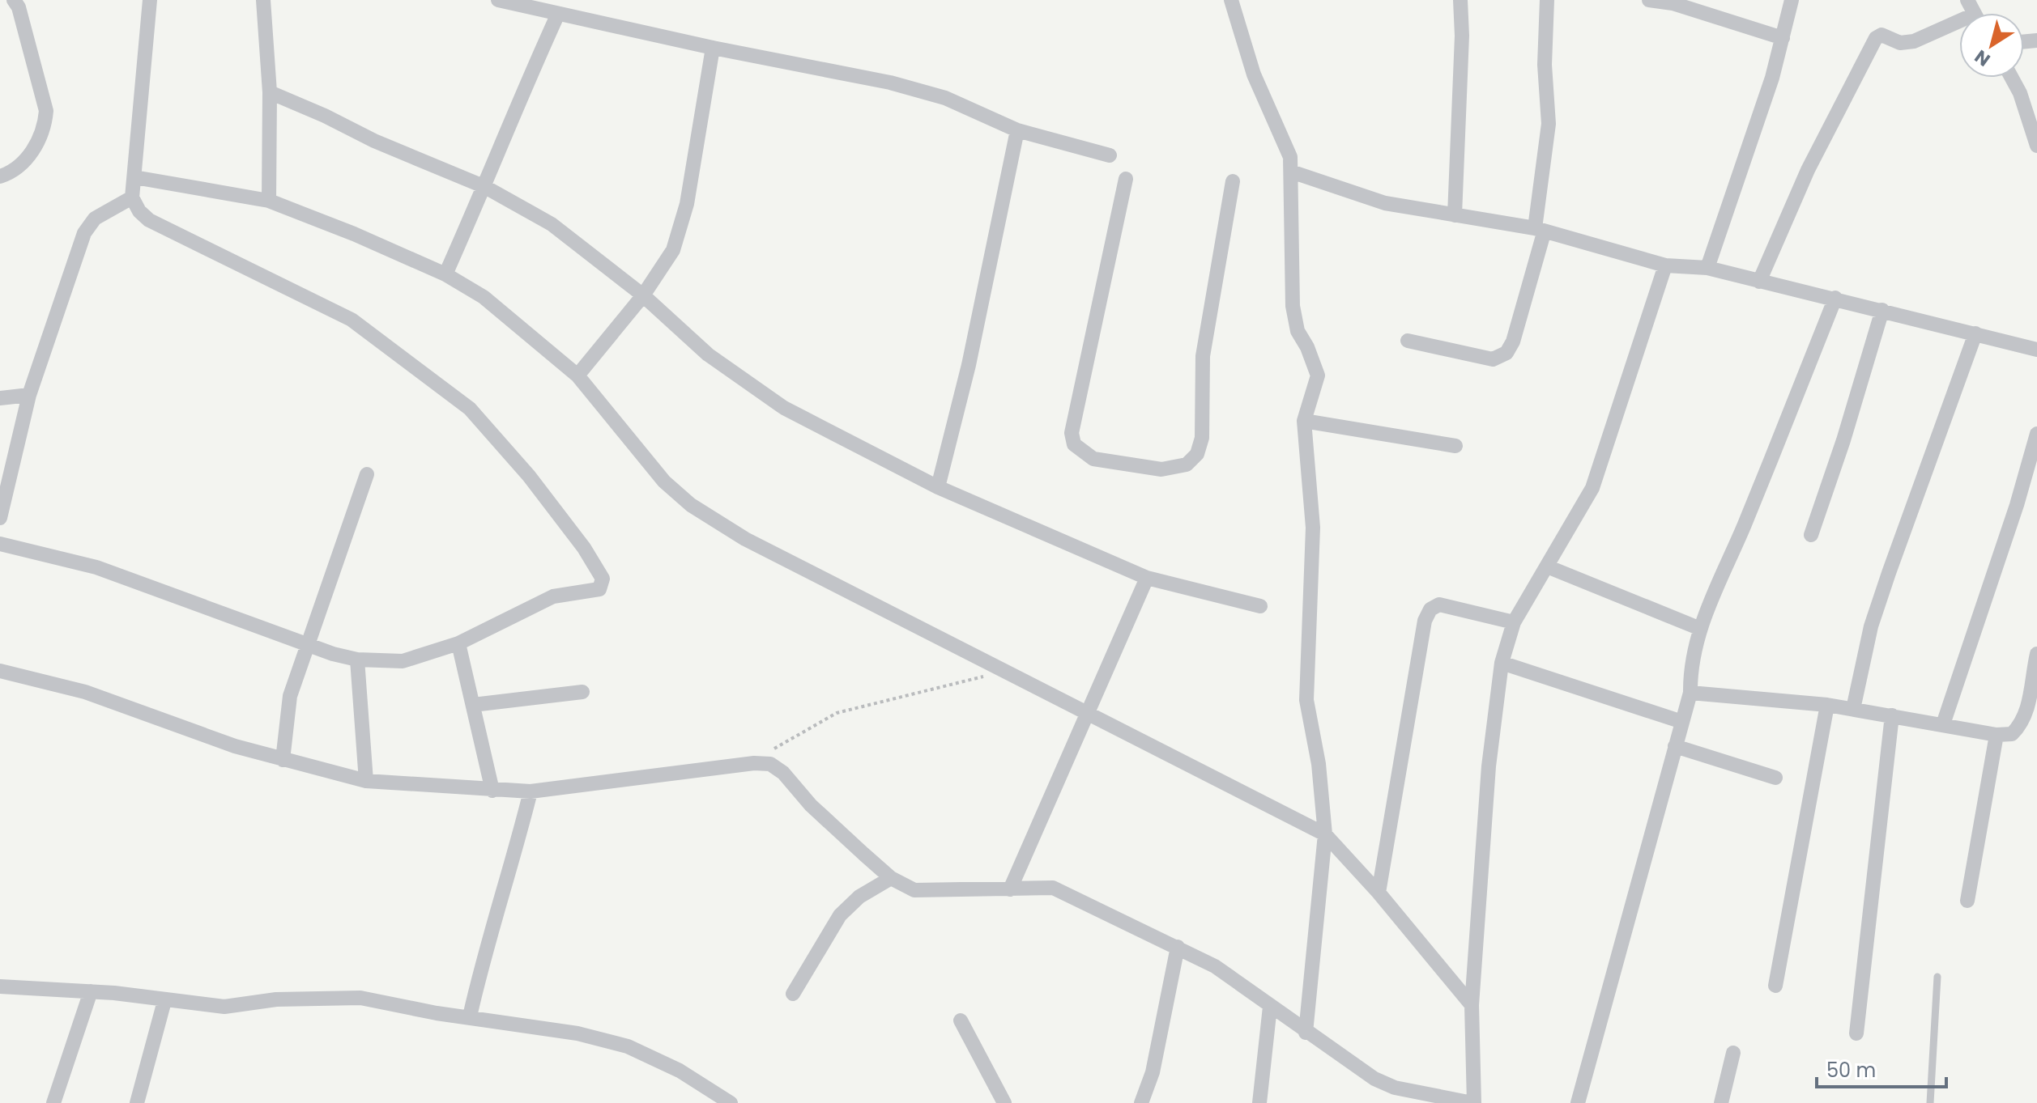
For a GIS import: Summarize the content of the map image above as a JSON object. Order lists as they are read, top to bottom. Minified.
{"scale_bar":"50 m","north":"bottom left"}
